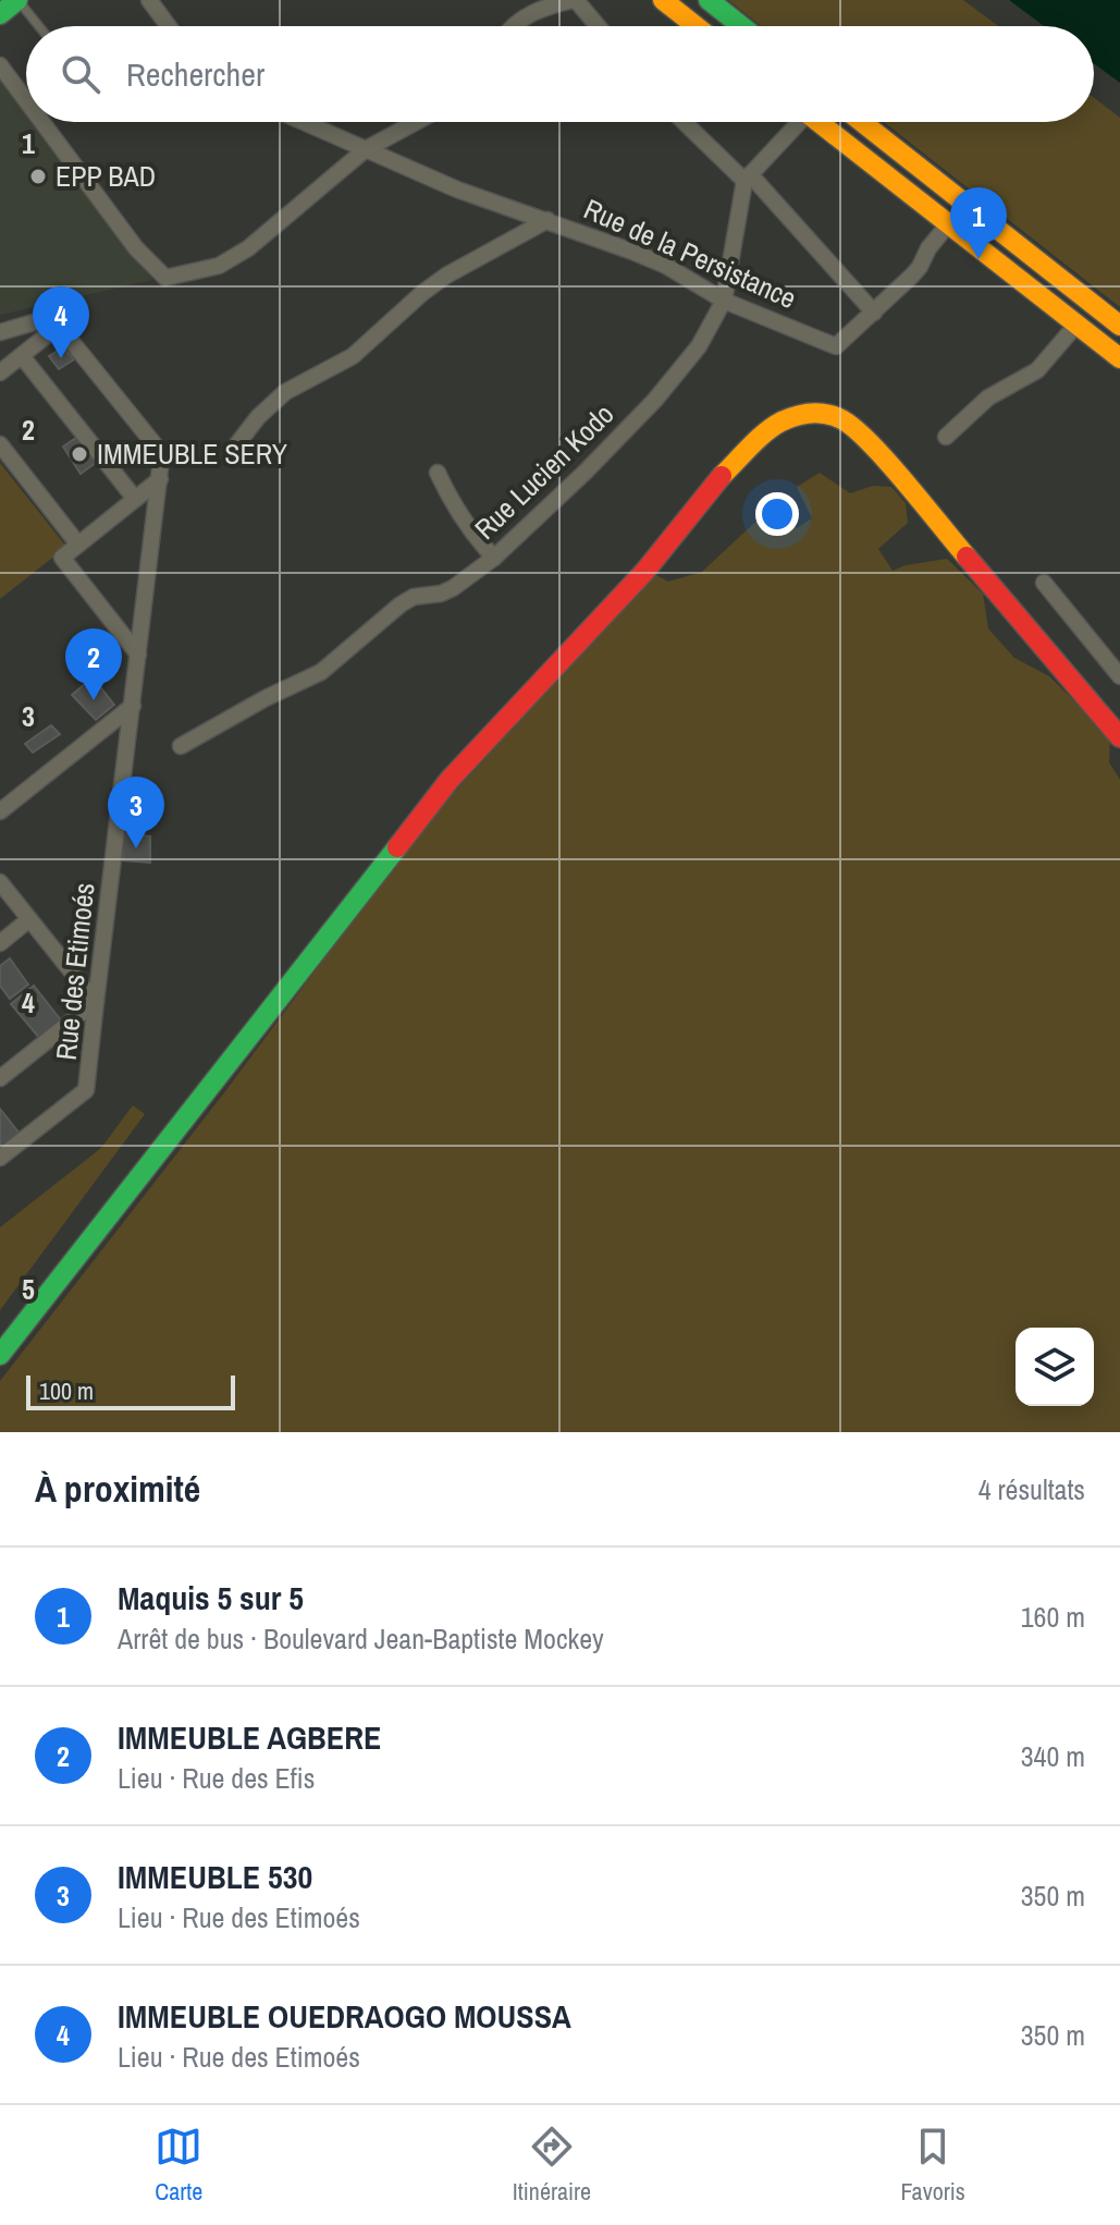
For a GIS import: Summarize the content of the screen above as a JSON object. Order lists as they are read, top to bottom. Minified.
{"streets":{"street":["Rue de la Persistance","Rue Lucien Kodo","Rue des Etimoés"]},"crossings":[["Rue de la Persistance","Rue Lucien Kodo"]],"places":["EPP BAD","IMMEUBLE SERY"],"scale_bar":"100 m","page":{"search":"Rechercher","pins":["1","4","2","3"],"scale":"100 m","heading":["À proximité","4 résultats"],"list":[{"mark":"1","name":"Maquis 5 sur 5","note":"Arrêt de bus · Boulevard Jean-Baptiste Mockey","value":"160 m"},{"mark":"2","name":"IMMEUBLE AGBERE","note":"Lieu · Rue des Efis","value":"340 m"},{"mark":"3","name":"IMMEUBLE 530","note":"Lieu · Rue des Etimoés","value":"350 m"},{"mark":"4","name":"IMMEUBLE OUEDRAOGO MOUSSA","note":"Lieu · Rue des Etimoés","value":"350 m"}],"nav":["Carte","Itinéraire","Favoris"]},"grid":{"rows":["1","2","3","4","5"]}}
